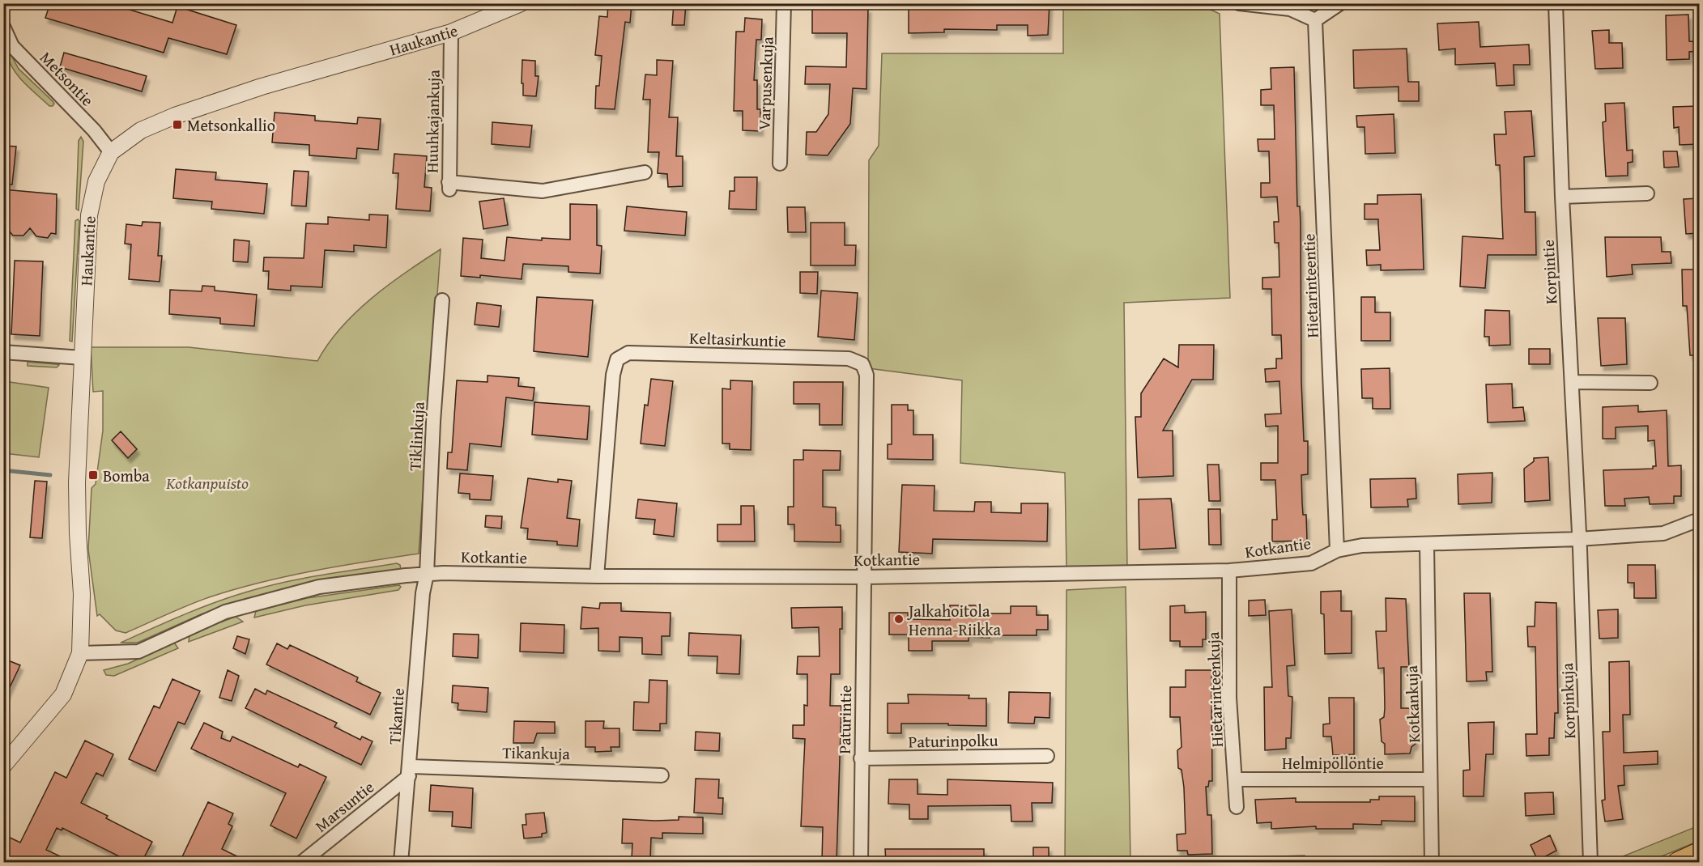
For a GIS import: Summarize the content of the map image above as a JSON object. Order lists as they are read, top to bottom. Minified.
{"streets":{"street":["Haukantie","Metsontie","Varpusenkuja","Huuhkajankuja","Korpintie","Hietarinteentie","Keltasirkuntie","Tiklinkuja","Kotkantie","Hietarinteenkuja","Korpinkuja","Kotkankuja","Tikantie","Paturintie","Paturinpolku","Tikankuja","Helmipöllöntie","Marsuntie"]},"crossings":[["Haukantie","Metsontie"],["Haukantie","Huuhkajankuja"],["Haukantie","Kotkantie"],["Korpintie","Kotkantie"],["Korpintie","Korpinkuja"],["Hietarinteentie","Kotkantie"],["Keltasirkuntie","Kotkantie"],["Keltasirkuntie","Paturintie"],["Tiklinkuja","Kotkantie"],["Tiklinkuja","Tikantie"],["Kotkantie","Hietarinteenkuja"],["Kotkantie","Korpinkuja"],["Kotkantie","Kotkankuja"],["Kotkantie","Tikantie"],["Kotkantie","Paturintie"],["Hietarinteenkuja","Helmipöllöntie"],["Kotkankuja","Helmipöllöntie"],["Tikantie","Tikankuja"],["Tikantie","Marsuntie"],["Paturintie","Paturinpolku"],["Tikankuja","Marsuntie"]],"parks":["Kotkanpuisto"],"places":{"transit":["Metsonkallio","Bomba"],"other":["Jalkahoitola Henna-Riikka"]}}
